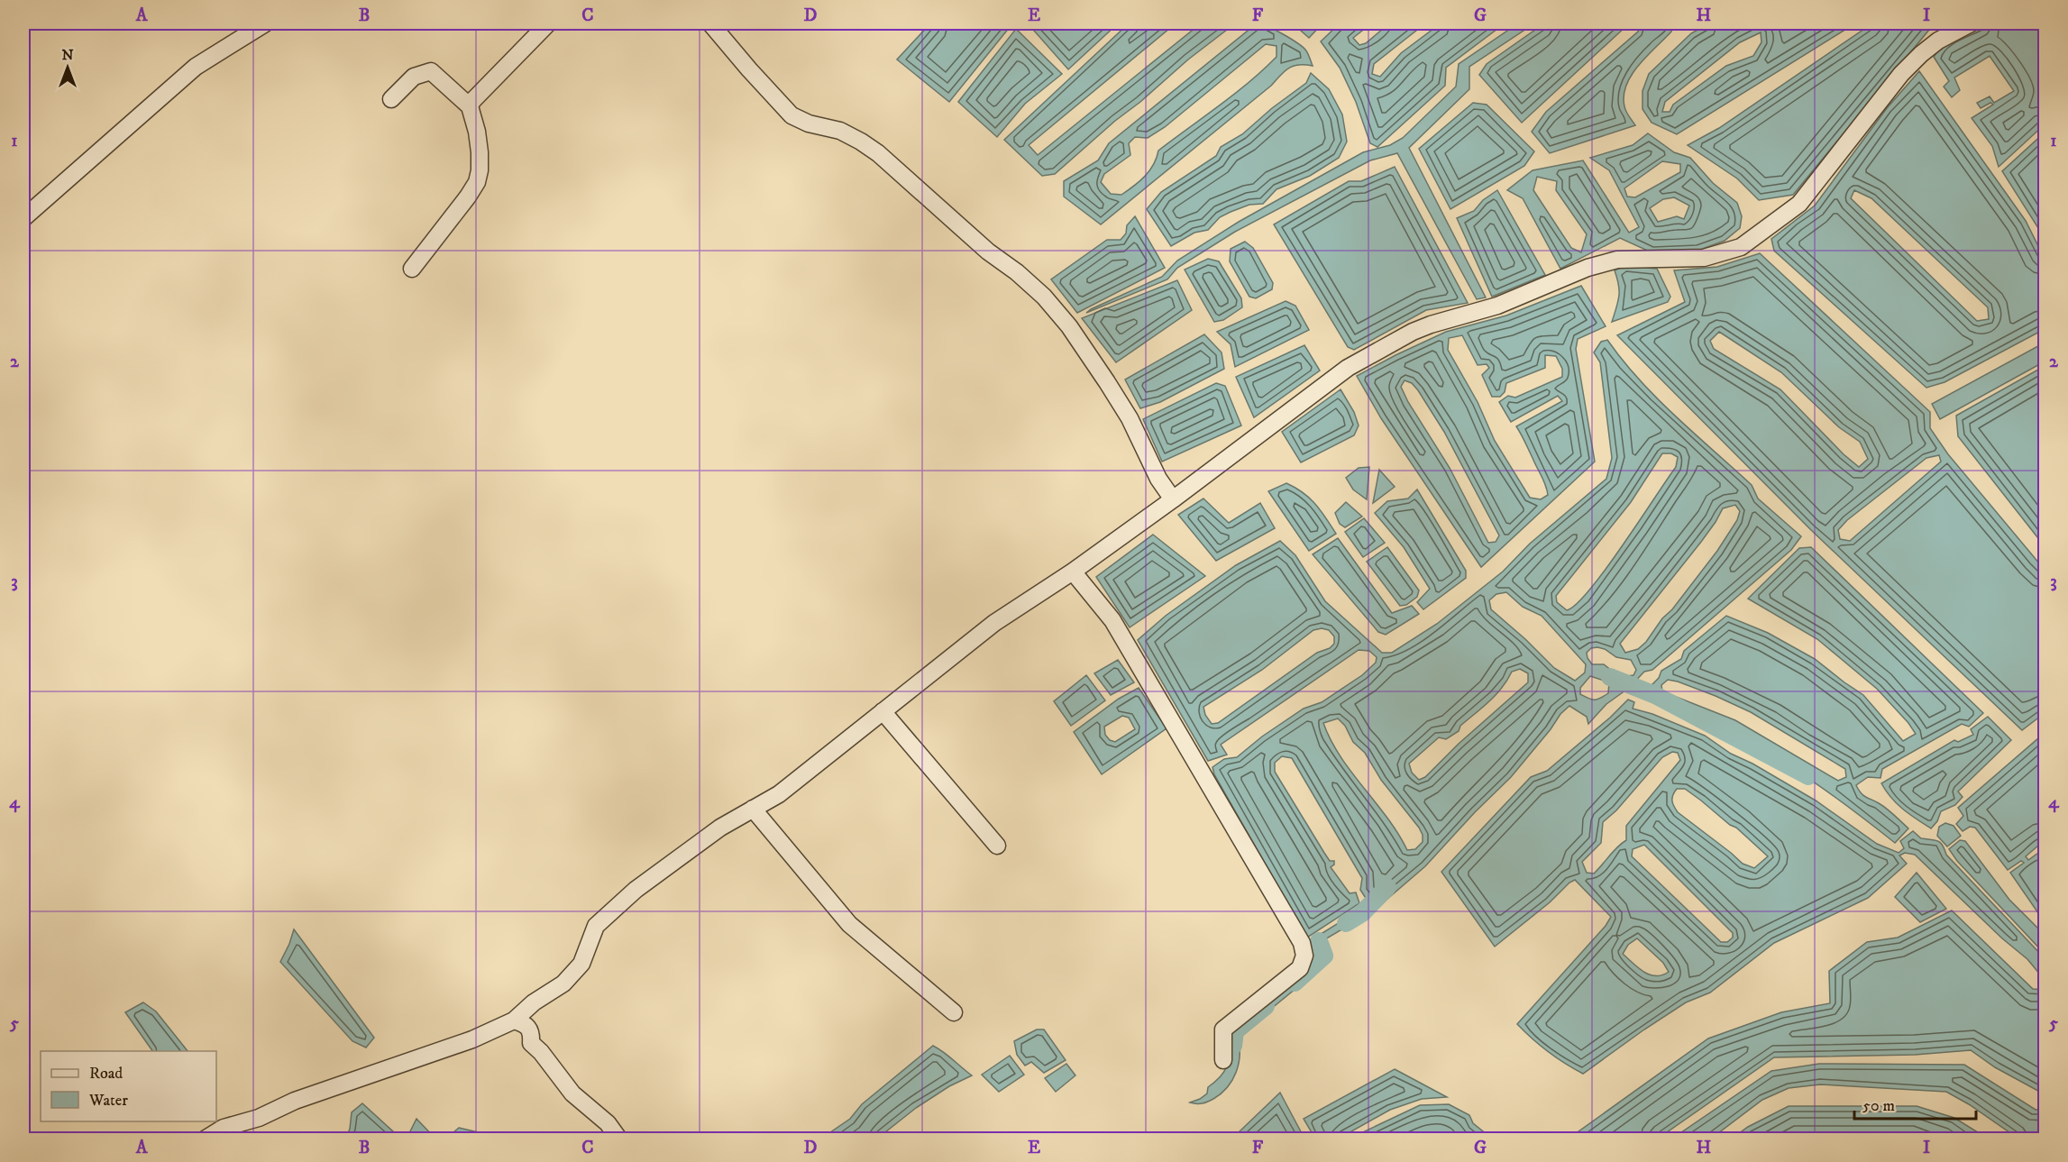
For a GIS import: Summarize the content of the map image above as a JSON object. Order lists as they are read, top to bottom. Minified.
{"legend":["Road","Water"],"scale_bar":"50 m","north":"top","grid":{"columns":["A","B","C","D","E","F","G","H","I"],"rows":["1","2","3","4","5"]}}
